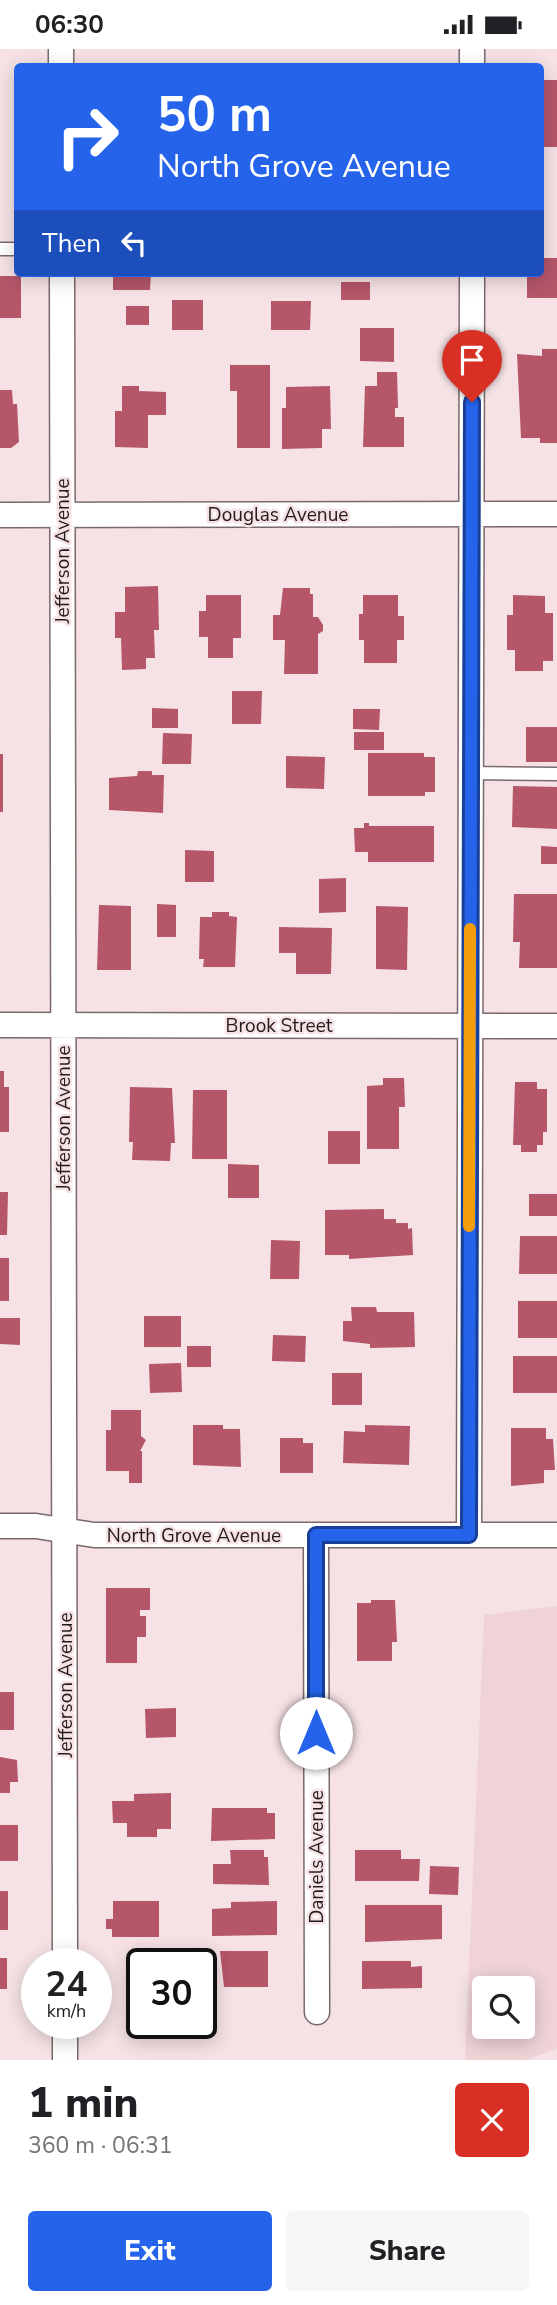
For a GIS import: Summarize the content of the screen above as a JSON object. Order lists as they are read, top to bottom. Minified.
{"streets":{"street":["Douglas Avenue","Jefferson Avenue","Brook Street","North Grove Avenue","Daniels Avenue"]},"crossings":[["Douglas Avenue","Jefferson Avenue"],["Jefferson Avenue","Brook Street"],["Jefferson Avenue","North Grove Avenue"],["North Grove Avenue","Daniels Avenue"]],"page":{"status":"06:30","turn":["50 m","North Grove Avenue"],"then":"Then","speed":"24 km/h","limit":"30","heading":["1 min","360 m · 06:31"],"buttons":["Exit","Share"]}}
